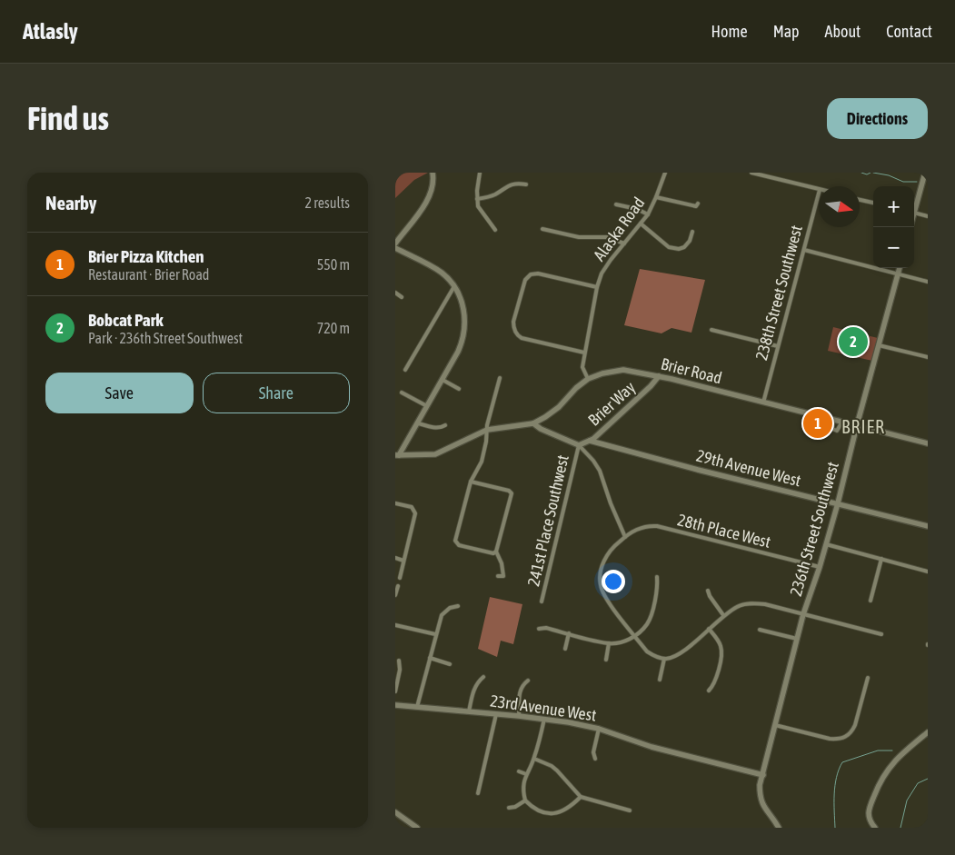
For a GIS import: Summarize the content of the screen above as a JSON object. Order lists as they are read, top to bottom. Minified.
{"streets":{"street":["Alaska Road","238th Street Southwest","Brier Road","Brier Way","29th Avenue West","241st Place Southwest","236th Street Southwest","28th Place West","23rd Avenue West"]},"crossings":[["Alaska Road","Brier Road"],["238th Street Southwest","Brier Road"],["Brier Road","Brier Way"],["Brier Road","236th Street Southwest"],["Brier Way","29th Avenue West"],["Brier Way","241st Place Southwest"],["29th Avenue West","236th Street Southwest"],["236th Street Southwest","28th Place West"],["236th Street Southwest","23rd Avenue West"]],"districts":["BRIER"],"north":"right","page":{"header":"Atlasly","nav":["Home","Map","About","Contact"],"buttons":["Directions",["Save","Share"]],"title":"Find us","heading":["Nearby","2 results"],"map_buttons":["+","−"],"list":[{"mark":"1","name":"Brier Pizza Kitchen","note":"Restaurant · Brier Road","value":"550 m"},{"mark":"2","name":"Bobcat Park","note":"Park · 236th Street Southwest","value":"720 m"}],"pins":["2","1"]}}
